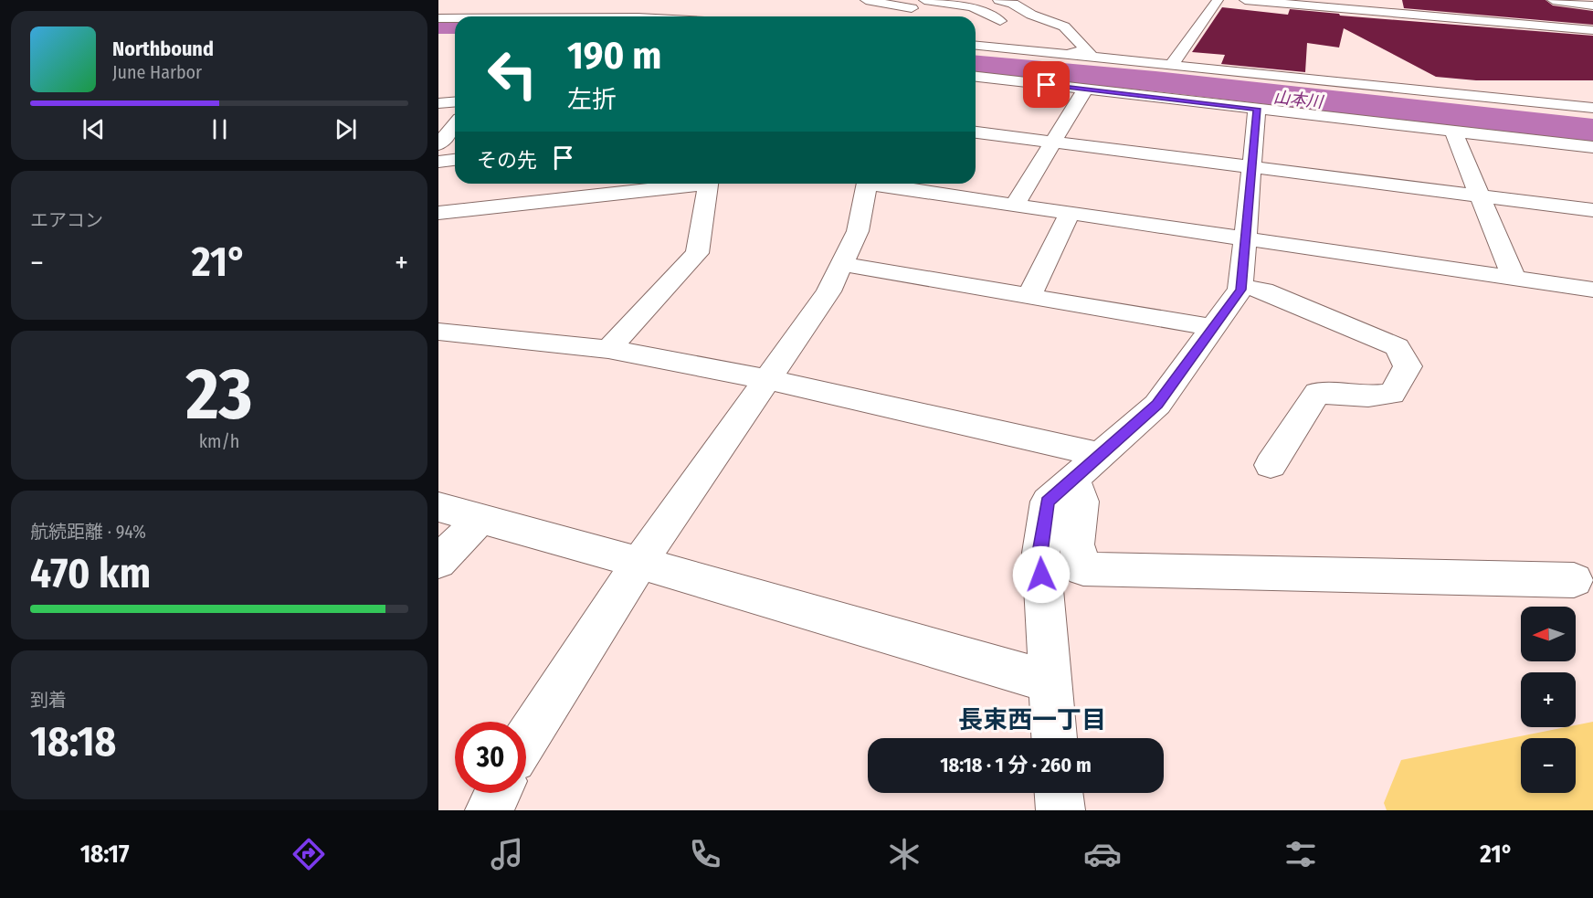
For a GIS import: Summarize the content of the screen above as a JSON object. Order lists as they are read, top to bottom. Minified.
{"districts":["長束西一丁目"],"water":["山本川"],"north":"left","page":{"turn":["190 m","左折"],"song":["Northbound","June Harbor"],"then":"その先","tile":["エアコン",["23","km/h"],["航続距離 · 94%","470 km"],["到着","18:18"]],"heat":["−","21°","+"],"map_buttons":["+","−"],"limit":"30","trip":"18:18 · 1 分 · 260 m","tabs":["18:17","21°"]}}
